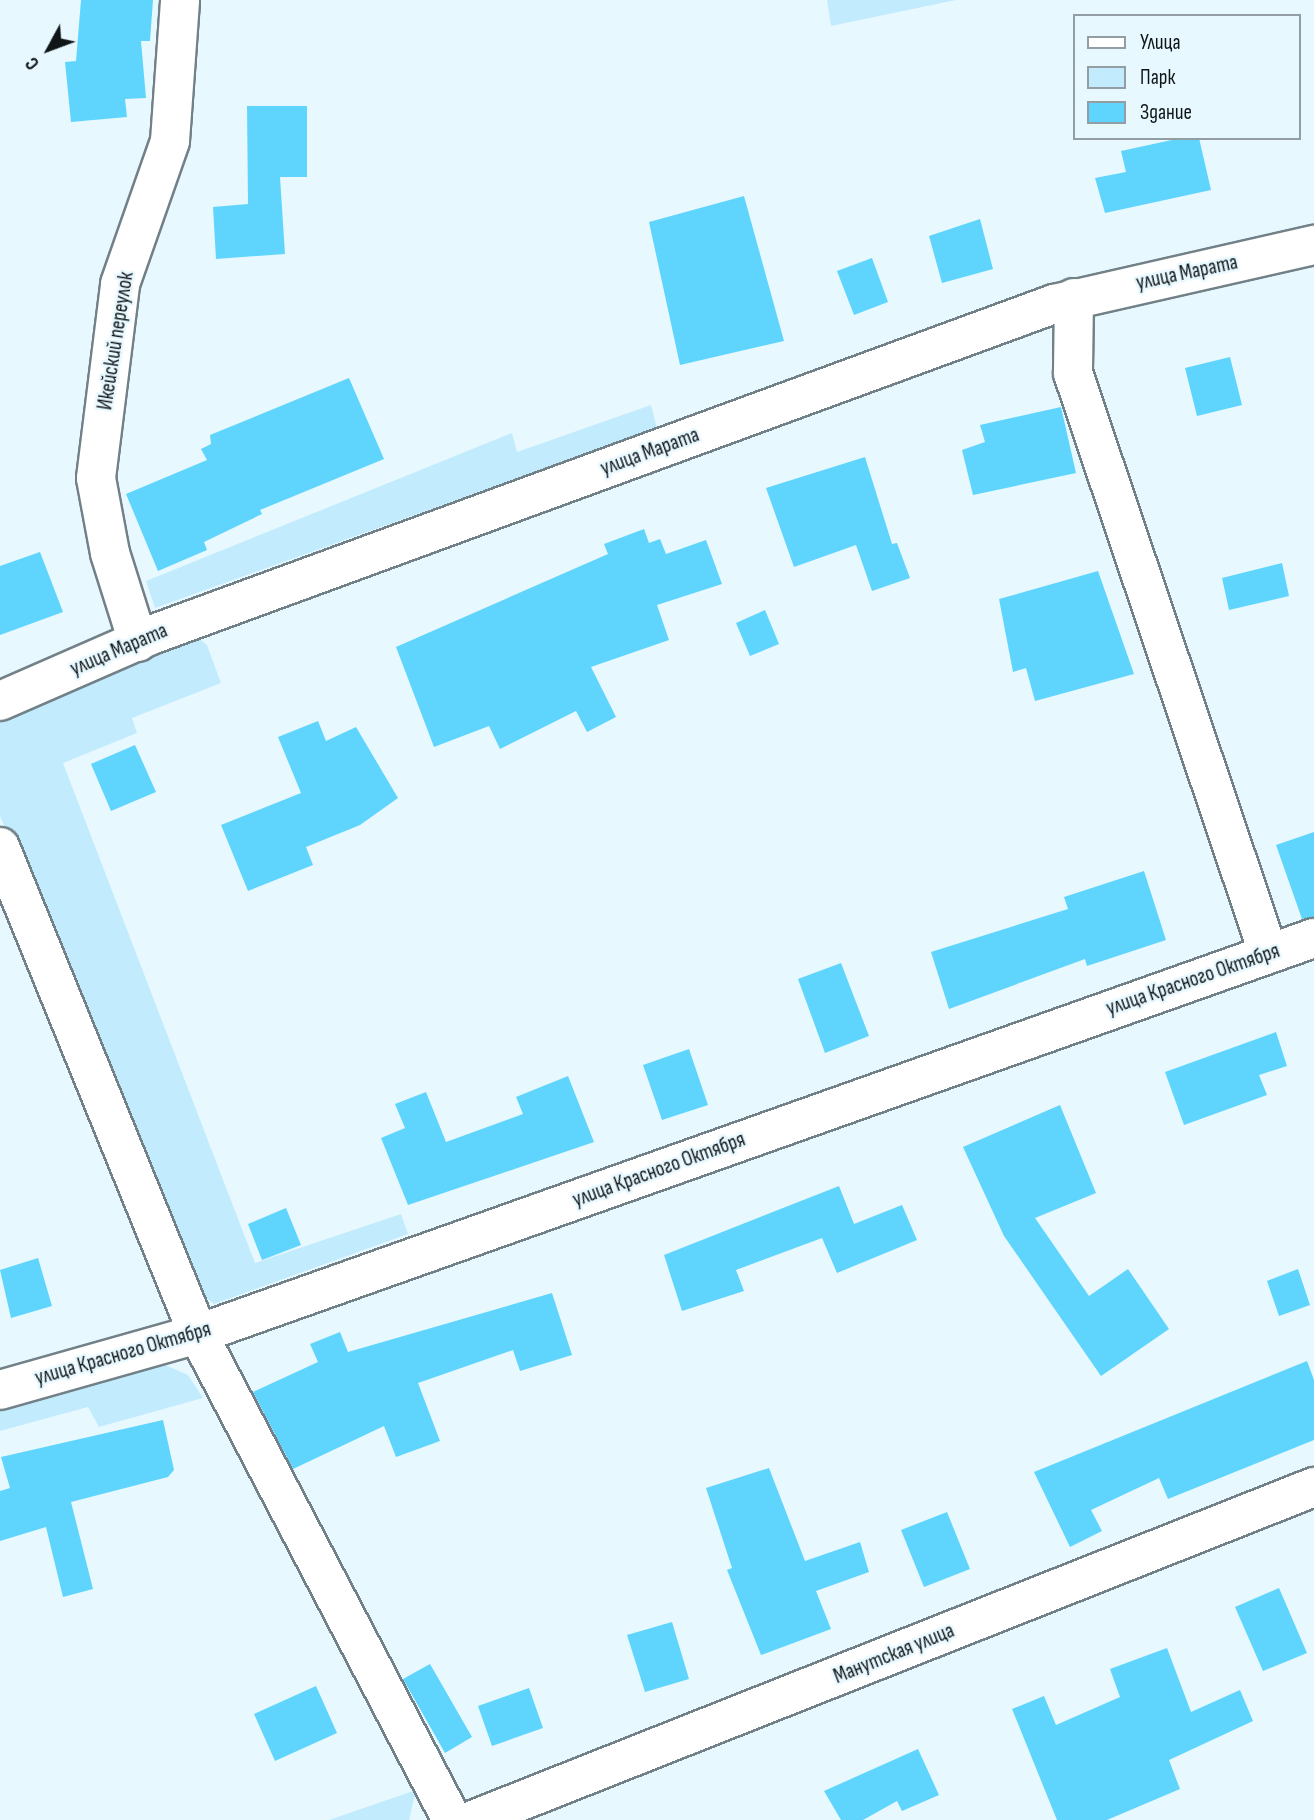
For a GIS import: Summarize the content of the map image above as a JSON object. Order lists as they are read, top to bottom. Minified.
{"streets":{"street":["улица Марата","Икейский переулок","улица Красного Октября","Манутская улица"]},"crossings":[["улица Марата","Икейский переулок"]],"legend":["Улица","Парк","Здание"],"north":"bottom left"}
